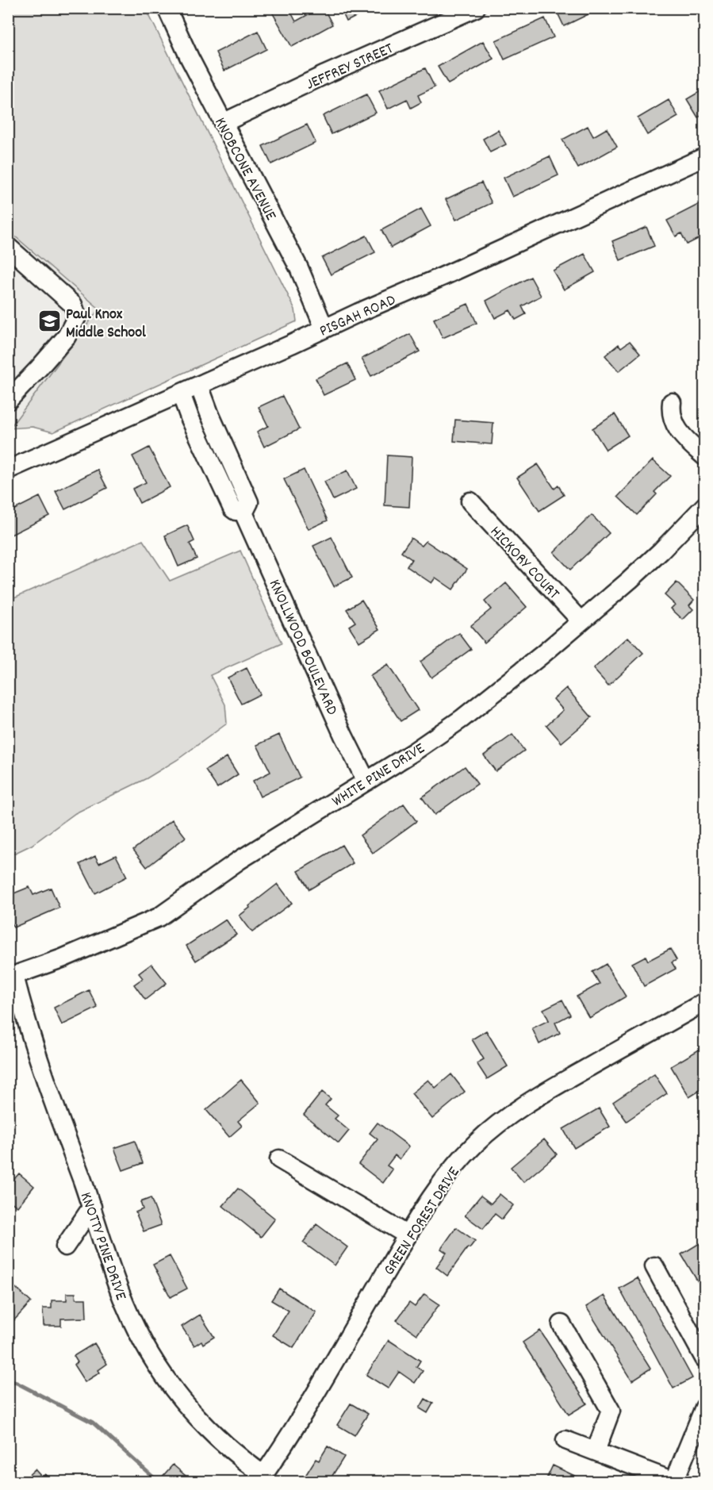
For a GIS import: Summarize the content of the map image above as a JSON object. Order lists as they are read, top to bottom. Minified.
{"streets":{"street":["JEFFREY STREET","KNOBCONE AVENUE","PISGAH ROAD","HICKORY COURT","KNOLLWOOD BOULEVARD","WHITE PINE DRIVE","GREEN FOREST DRIVE","KNOTTY PINE DRIVE"]},"crossings":[["JEFFREY STREET","KNOBCONE AVENUE"],["KNOBCONE AVENUE","PISGAH ROAD"],["PISGAH ROAD","KNOLLWOOD BOULEVARD"],["HICKORY COURT","WHITE PINE DRIVE"],["KNOLLWOOD BOULEVARD","WHITE PINE DRIVE"],["WHITE PINE DRIVE","KNOTTY PINE DRIVE"],["GREEN FOREST DRIVE","KNOTTY PINE DRIVE"]],"places":{"school or university":["Paul Knox Middle School"]}}
